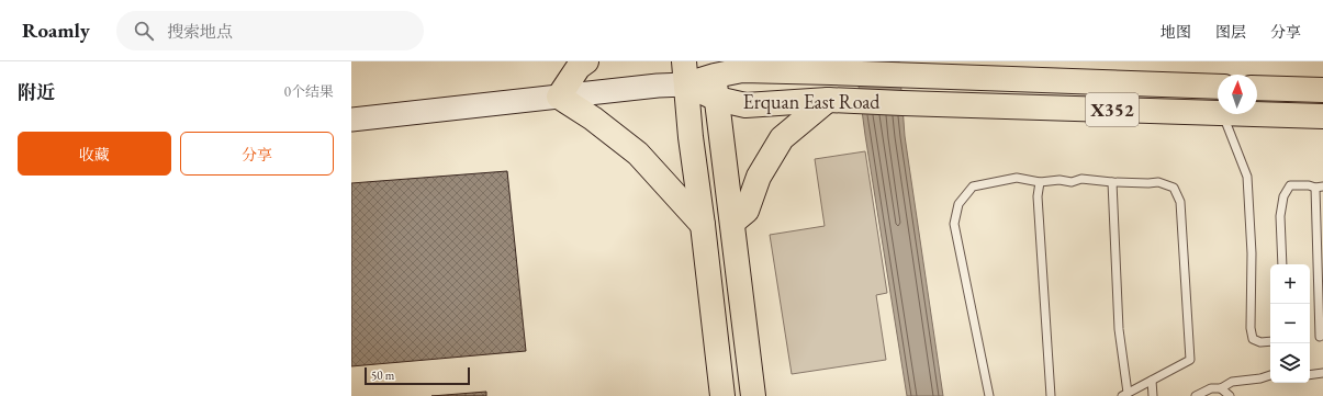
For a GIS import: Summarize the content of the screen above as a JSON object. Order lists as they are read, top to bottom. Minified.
{"streets":{"main road":["Erquan East Road","X352"]},"scale_bar":"50 m","north":"top","page":{"header":"Roamly","search":"搜索地点","nav":["地图","图层","分享"],"heading":["附近","0个结果"],"buttons":["收藏","分享"],"map_buttons":["+","−"],"scale":"50 m"}}
